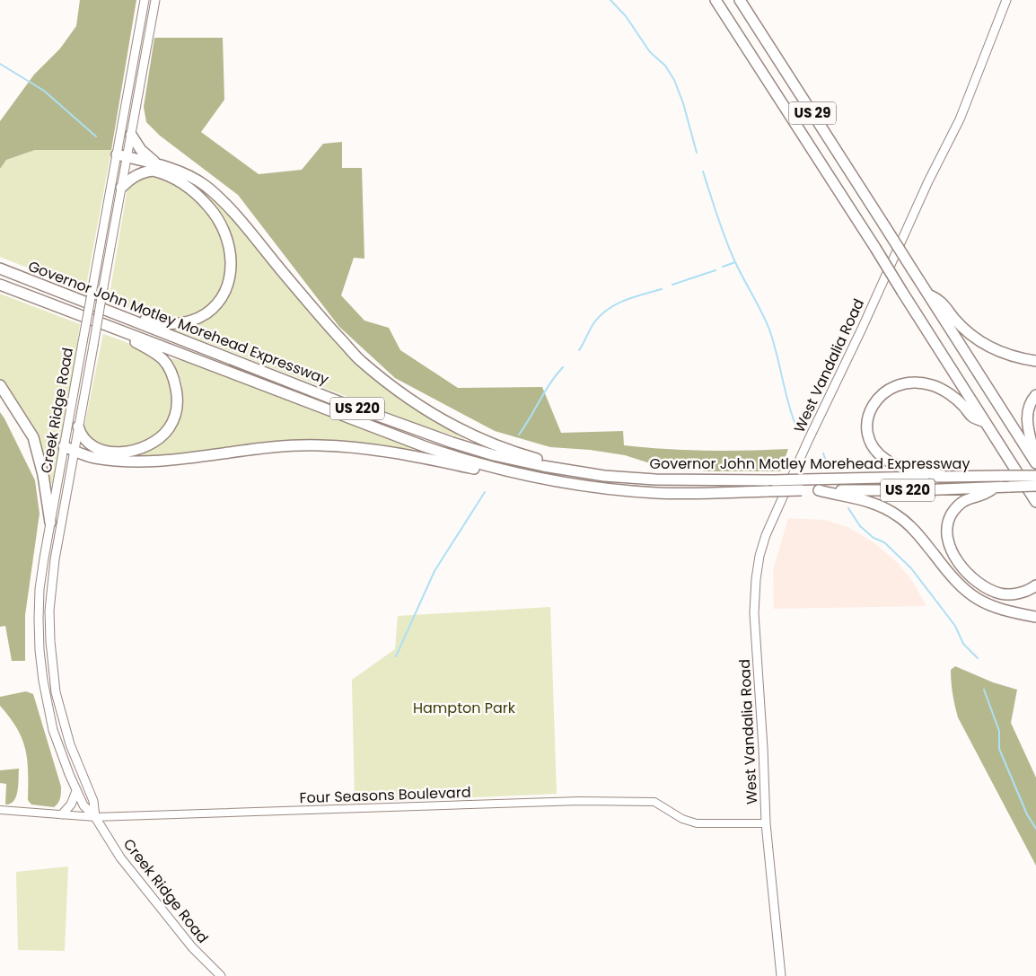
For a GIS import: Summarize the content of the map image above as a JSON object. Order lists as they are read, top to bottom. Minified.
{"streets":{"highway":["US 29","Governor John Motley Morehead Expressway","US 220"],"main road":["West Vandalia Road","Creek Ridge Road"],"street":["Four Seasons Boulevard"]},"crossings":[["West Vandalia Road","Four Seasons Boulevard"],["Creek Ridge Road","Four Seasons Boulevard"]],"parks":["Hampton Park"]}
